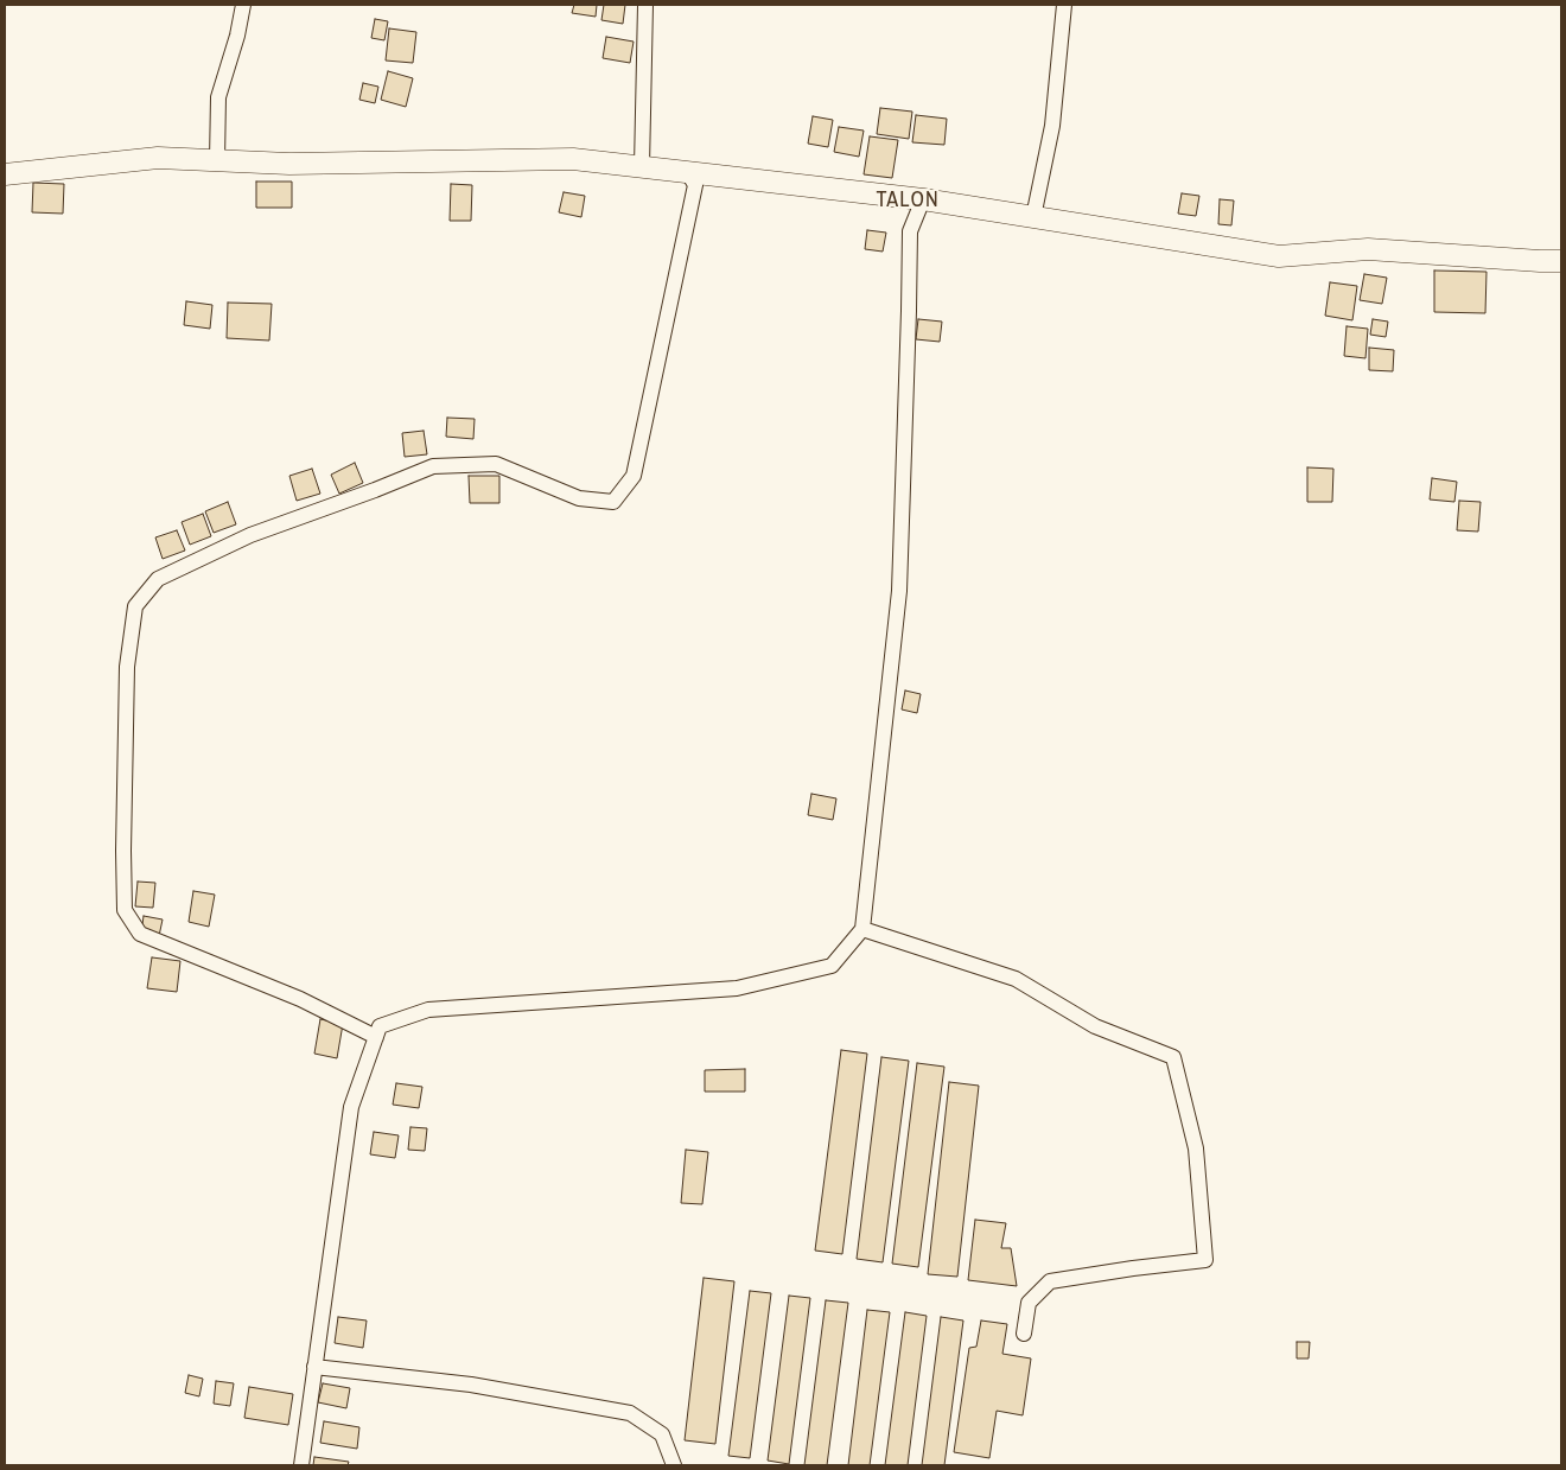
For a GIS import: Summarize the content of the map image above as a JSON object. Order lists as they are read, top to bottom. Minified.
{"districts":["TALON"]}
